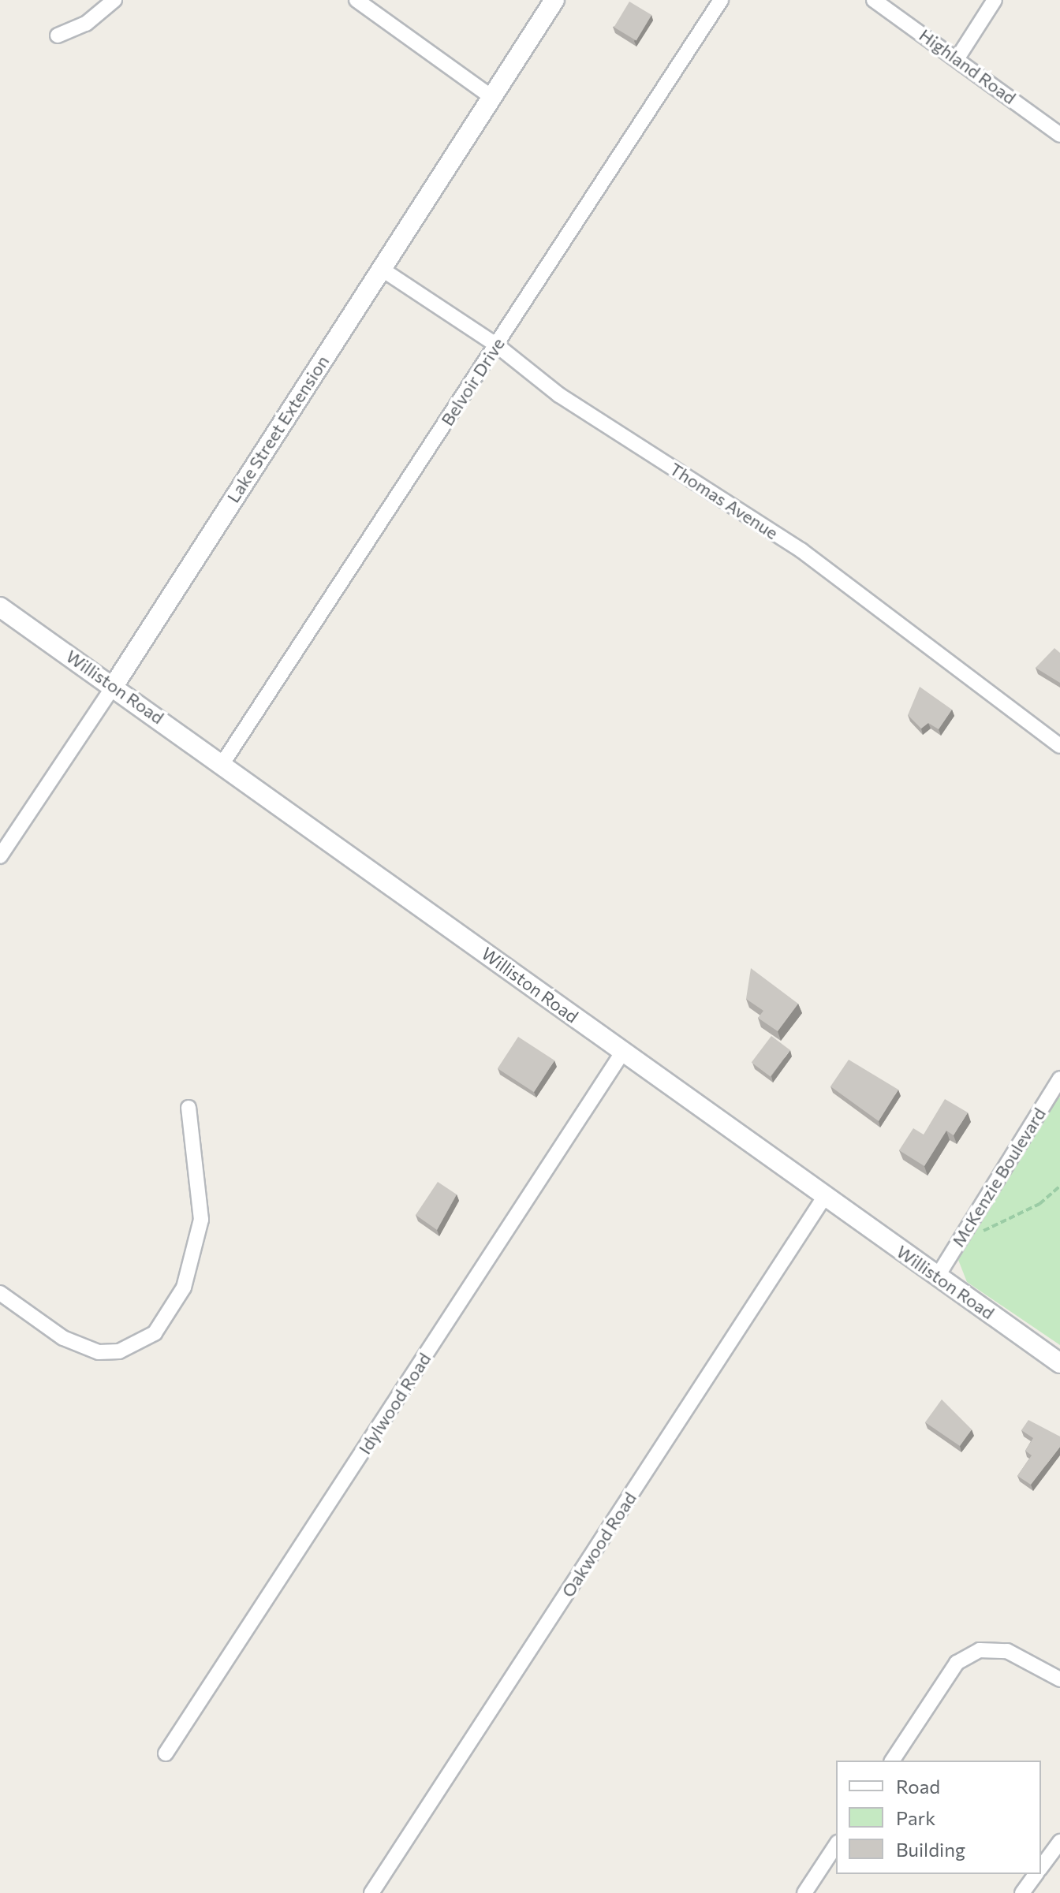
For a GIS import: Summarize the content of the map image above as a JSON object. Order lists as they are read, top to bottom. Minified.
{"streets":{"main road":["Lake Street Extension","Williston Road"],"street":["Highland Road","Belvoir Drive","Thomas Avenue","McKenzie Boulevard","Idylwood Road","Oakwood Road"]},"crossings":[["Belvoir Drive","Thomas Avenue"],["Belvoir Drive","Williston Road"],["Lake Street Extension","Thomas Avenue"],["Lake Street Extension","Williston Road"],["Williston Road","McKenzie Boulevard"],["Williston Road","Idylwood Road"],["Williston Road","Oakwood Road"]],"legend":["Road","Park","Building"]}
